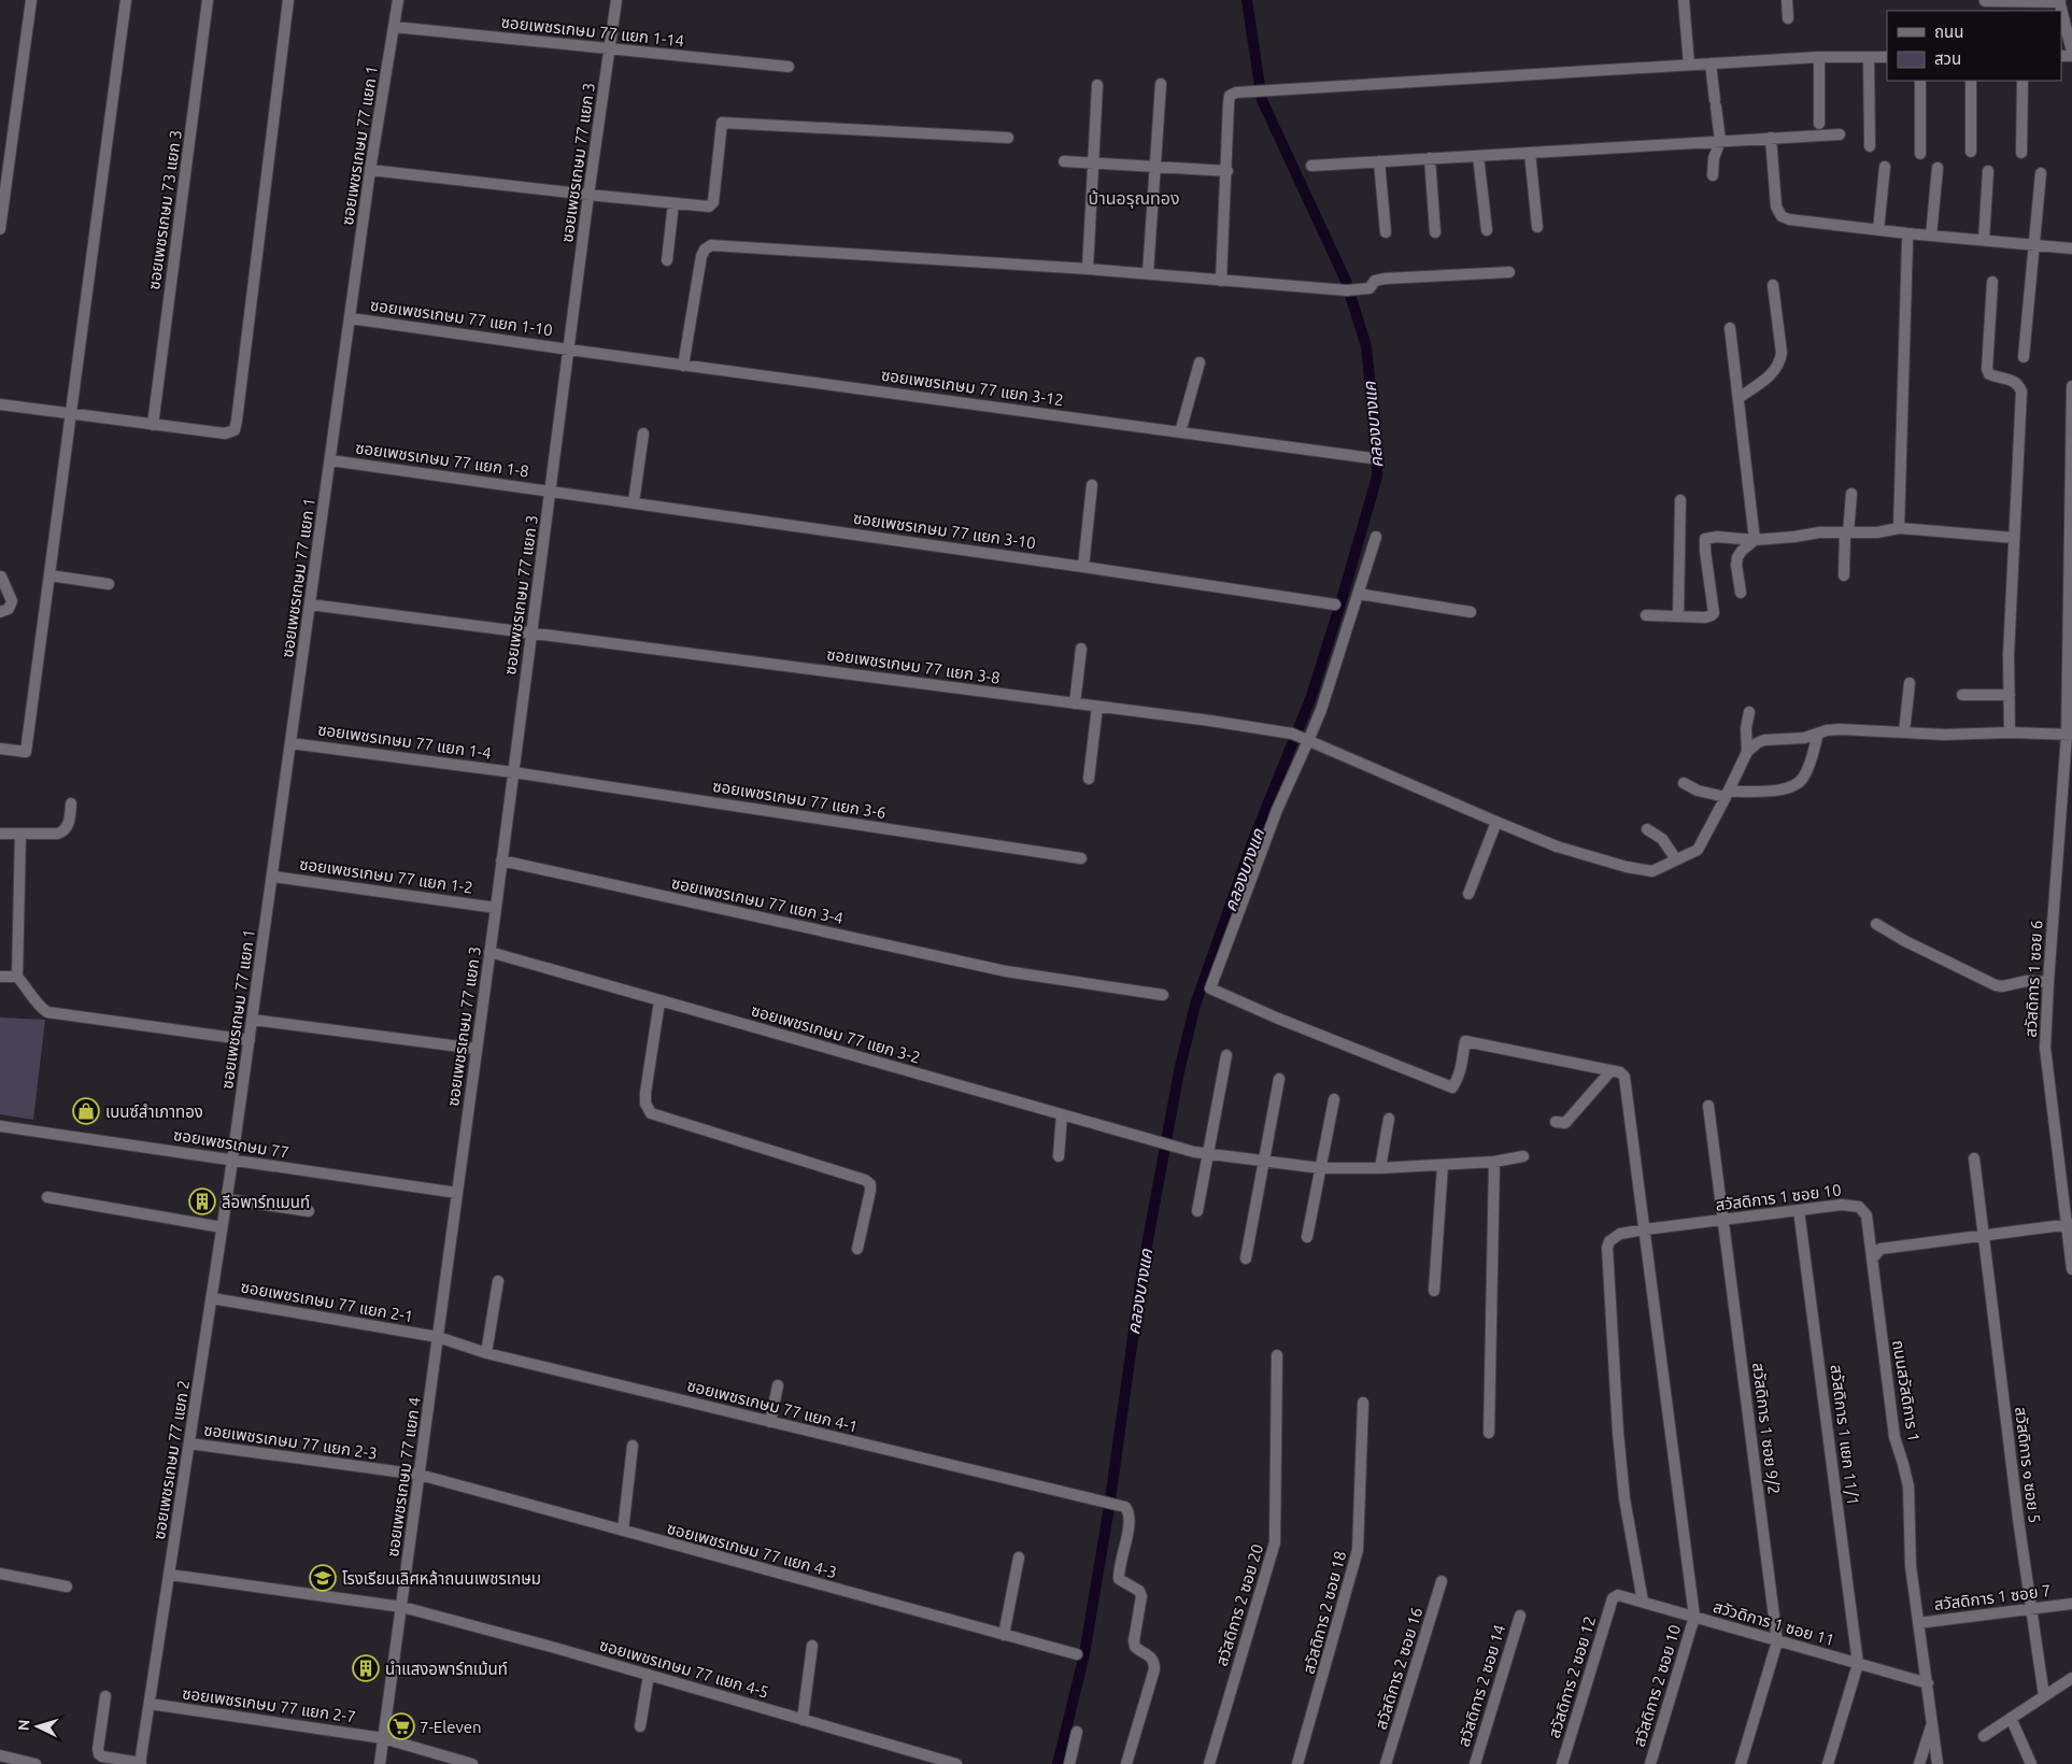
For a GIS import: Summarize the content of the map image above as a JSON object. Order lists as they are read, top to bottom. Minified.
{"streets":{"street":["ซอยเพชรเกษม 77 แยก 1-14","ซอยเพชรเกษม 77 แยก 1","ซอยเพชรเกษม 77 แยก 3","ซอยเพชรเกษม 73 แยก 3","ซอยเพชรเกษม 77 แยก 1-10","ซอยเพชรเกษม 77 แยก 3-12","ซอยเพชรเกษม 77 แยก 1-8","ซอยเพชรเกษม 77 แยก 3-10","ซอยเพชรเกษม 77 แยก 3-8","ซอยเพชรเกษม 77 แยก 1-4","ซอยเพชรเกษม 77 แยก 3-6","ซอยเพชรเกษม 77 แยก 1-2","ซอยเพชรเกษม 77 แยก 3-4","สวัสดิการ 1 ซอย 6","ซอยเพชรเกษม 77 แยก 3-2","ซอยเพชรเกษม 77","สวัสดิการ 1 ซอย 10","ซอยเพชรเกษม 77 แยก 2-1","ถนนสวัสดิการ 1","ซอยเพชรเกษม 77 แยก 4-1","สวัสดิการ 1 ซอย 9/2","สวัสดิการ 1 แยก 11/1","ซอยเพชรเกษม 77 แยก 2-3","ซอยเพชรเกษม 77 แยก 2","สวัสดิการ ๑ ซอย 5","ซอยเพชรเกษม 77 แยก 4","ซอยเพชรเกษม 77 แยก 4-3","สวัสดิการ 1 ซอย 7","สวัสดิการ 2 ซอย 20","สวัสดิการ 2 ซอย 18","สวัวดิการ 1 ซอย 11","ซอยเพชรเกษม 77 แยก 4-5","สวัสดิการ 2 ซอย 16","สวัสดิการ 2 ซอย 12","สวัสดิการ 2 ซอย 14","สวัสดิการ 2 ซอย 10","ซอยเพชรเกษม 77 แยก 2-7"]},"crossings":[["ซอยเพชรเกษม 77 แยก 1-14","ซอยเพชรเกษม 77 แยก 1"],["ซอยเพชรเกษม 77 แยก 1-14","ซอยเพชรเกษม 77 แยก 3"],["ซอยเพชรเกษม 77 แยก 1","ซอยเพชรเกษม 77 แยก 1-10"],["ซอยเพชรเกษม 77 แยก 1","ซอยเพชรเกษม 77 แยก 1-8"],["ซอยเพชรเกษม 77 แยก 1","ซอยเพชรเกษม 77 แยก 3-8"],["ซอยเพชรเกษม 77 แยก 1","ซอยเพชรเกษม 77 แยก 1-4"],["ซอยเพชรเกษม 77 แยก 1","ซอยเพชรเกษม 77 แยก 1-2"],["ซอยเพชรเกษม 77 แยก 1","ซอยเพชรเกษม 77"],["ซอยเพชรเกษม 77 แยก 1","ซอยเพชรเกษม 77 แยก 2"],["ซอยเพชรเกษม 77 แยก 3","ซอยเพชรเกษม 77 แยก 1-10"],["ซอยเพชรเกษม 77 แยก 3","ซอยเพชรเกษม 77 แยก 3-12"],["ซอยเพชรเกษม 77 แยก 3","ซอยเพชรเกษม 77 แยก 1-8"],["ซอยเพชรเกษม 77 แยก 3","ซอยเพชรเกษม 77 แยก 3-10"],["ซอยเพชรเกษม 77 แยก 3","ซอยเพชรเกษม 77 แยก 3-8"],["ซอยเพชรเกษม 77 แยก 3","ซอยเพชรเกษม 77 แยก 1-4"],["ซอยเพชรเกษม 77 แยก 3","ซอยเพชรเกษม 77 แยก 3-6"],["ซอยเพชรเกษม 77 แยก 3","ซอยเพชรเกษม 77 แยก 1-2"],["ซอยเพชรเกษม 77 แยก 3","ซอยเพชรเกษม 77 แยก 3-4"],["ซอยเพชรเกษม 77 แยก 3","ซอยเพชรเกษม 77 แยก 3-2"],["ซอยเพชรเกษม 77 แยก 3","ซอยเพชรเกษม 77"],["ซอยเพชรเกษม 77 แยก 3","ซอยเพชรเกษม 77 แยก 4"],["ซอยเพชรเกษม 77 แยก 1-10","ซอยเพชรเกษม 77 แยก 3-12"],["ซอยเพชรเกษม 77 แยก 1-8","ซอยเพชรเกษม 77 แยก 3-10"],["ซอยเพชรเกษม 77 แยก 1-4","ซอยเพชรเกษม 77 แยก 3-6"],["ซอยเพชรเกษม 77","ซอยเพชรเกษม 77 แยก 2"],["ซอยเพชรเกษม 77","ซอยเพชรเกษม 77 แยก 4"],["สวัสดิการ 1 ซอย 10","ถนนสวัสดิการ 1"],["สวัสดิการ 1 ซอย 10","สวัสดิการ 1 ซอย 9/2"],["สวัสดิการ 1 ซอย 10","สวัสดิการ 1 แยก 11/1"],["สวัสดิการ 1 ซอย 10","สวัวดิการ 1 ซอย 11"],["ซอยเพชรเกษม 77 แยก 2-1","ซอยเพชรเกษม 77 แยก 4-1"],["ซอยเพชรเกษม 77 แยก 2-1","ซอยเพชรเกษม 77 แยก 2"],["ซอยเพชรเกษม 77 แยก 2-1","ซอยเพชรเกษม 77 แยก 4"],["ถนนสวัสดิการ 1","สวัสดิการ 1 ซอย 7"],["ถนนสวัสดิการ 1","สวัวดิการ 1 ซอย 11"],["ซอยเพชรเกษม 77 แยก 4-1","ซอยเพชรเกษม 77 แยก 4"],["สวัสดิการ 1 ซอย 9/2","สวัวดิการ 1 ซอย 11"],["สวัสดิการ 1 แยก 11/1","สวัวดิการ 1 ซอย 11"],["ซอยเพชรเกษม 77 แยก 2-3","ซอยเพชรเกษม 77 แยก 2"],["ซอยเพชรเกษม 77 แยก 2-3","ซอยเพชรเกษม 77 แยก 4"],["ซอยเพชรเกษม 77 แยก 2-3","ซอยเพชรเกษม 77 แยก 4-3"],["ซอยเพชรเกษม 77 แยก 2","ซอยเพชรเกษม 77 แยก 4-5"],["ซอยเพชรเกษม 77 แยก 2","ซอยเพชรเกษม 77 แยก 2-7"],["สวัสดิการ ๑ ซอย 5","สวัสดิการ 1 ซอย 7"],["ซอยเพชรเกษม 77 แยก 4","ซอยเพชรเกษม 77 แยก 4-3"],["ซอยเพชรเกษม 77 แยก 4","ซอยเพชรเกษม 77 แยก 4-5"],["ซอยเพชรเกษม 77 แยก 4","ซอยเพชรเกษม 77 แยก 2-7"],["สวัวดิการ 1 ซอย 11","สวัสดิการ 2 ซอย 12"],["สวัวดิการ 1 ซอย 11","สวัสดิการ 2 ซอย 10"]],"districts":["บ้านอรุณทอง"],"water":["คลองบางแค"],"places":{"shop":["เบนซ์สำเภาทอง"],"building":["ลีอพาร์ทเมนท์","นำแสงอพาร์ทเม้นท์"],"school or university":["โรงเรียนเลิศหล้าถนนเพชรเกษม"],"supermarket":["7-Eleven"]},"legend":["ถนน","สวน"],"north":"left"}
